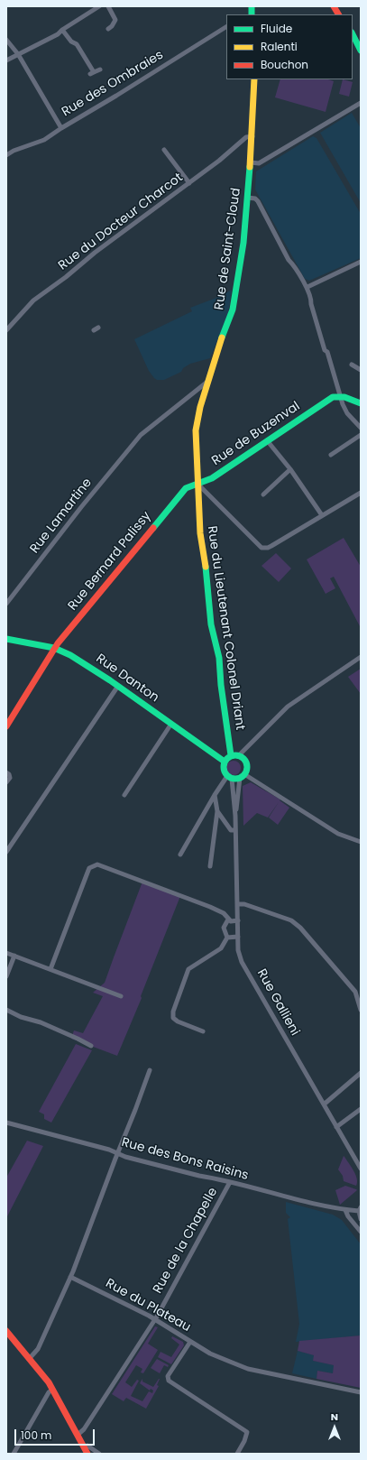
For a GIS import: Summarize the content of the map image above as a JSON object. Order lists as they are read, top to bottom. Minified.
{"streets":{"street":["Rue des Ombraies","Rue du Docteur Charcot","Rue de Saint-Cloud","Rue de Buzenval","Rue Lamartine","Rue Bernard Palissy","Rue du Lieutenant Colonel Driant","Rue Danton","Rue Gallieni","Rue des Bons Raisins","Rue de la Chapelle","Rue du Plateau"]},"crossings":[["Rue du Docteur Charcot","Rue de Saint-Cloud"],["Rue de Saint-Cloud","Rue de Buzenval"],["Rue de Saint-Cloud","Rue Lamartine"],["Rue de Saint-Cloud","Rue du Lieutenant Colonel Driant"],["Rue de Buzenval","Rue Bernard Palissy"],["Rue Bernard Palissy","Rue Danton"],["Rue du Lieutenant Colonel Driant","Rue Danton"],["Rue du Lieutenant Colonel Driant","Rue Gallieni"],["Rue Danton","Rue Gallieni"],["Rue des Bons Raisins","Rue de la Chapelle"],["Rue de la Chapelle","Rue du Plateau"]],"legend":["Fluide","Ralenti","Bouchon"],"scale_bar":"100 m","north":"top"}
